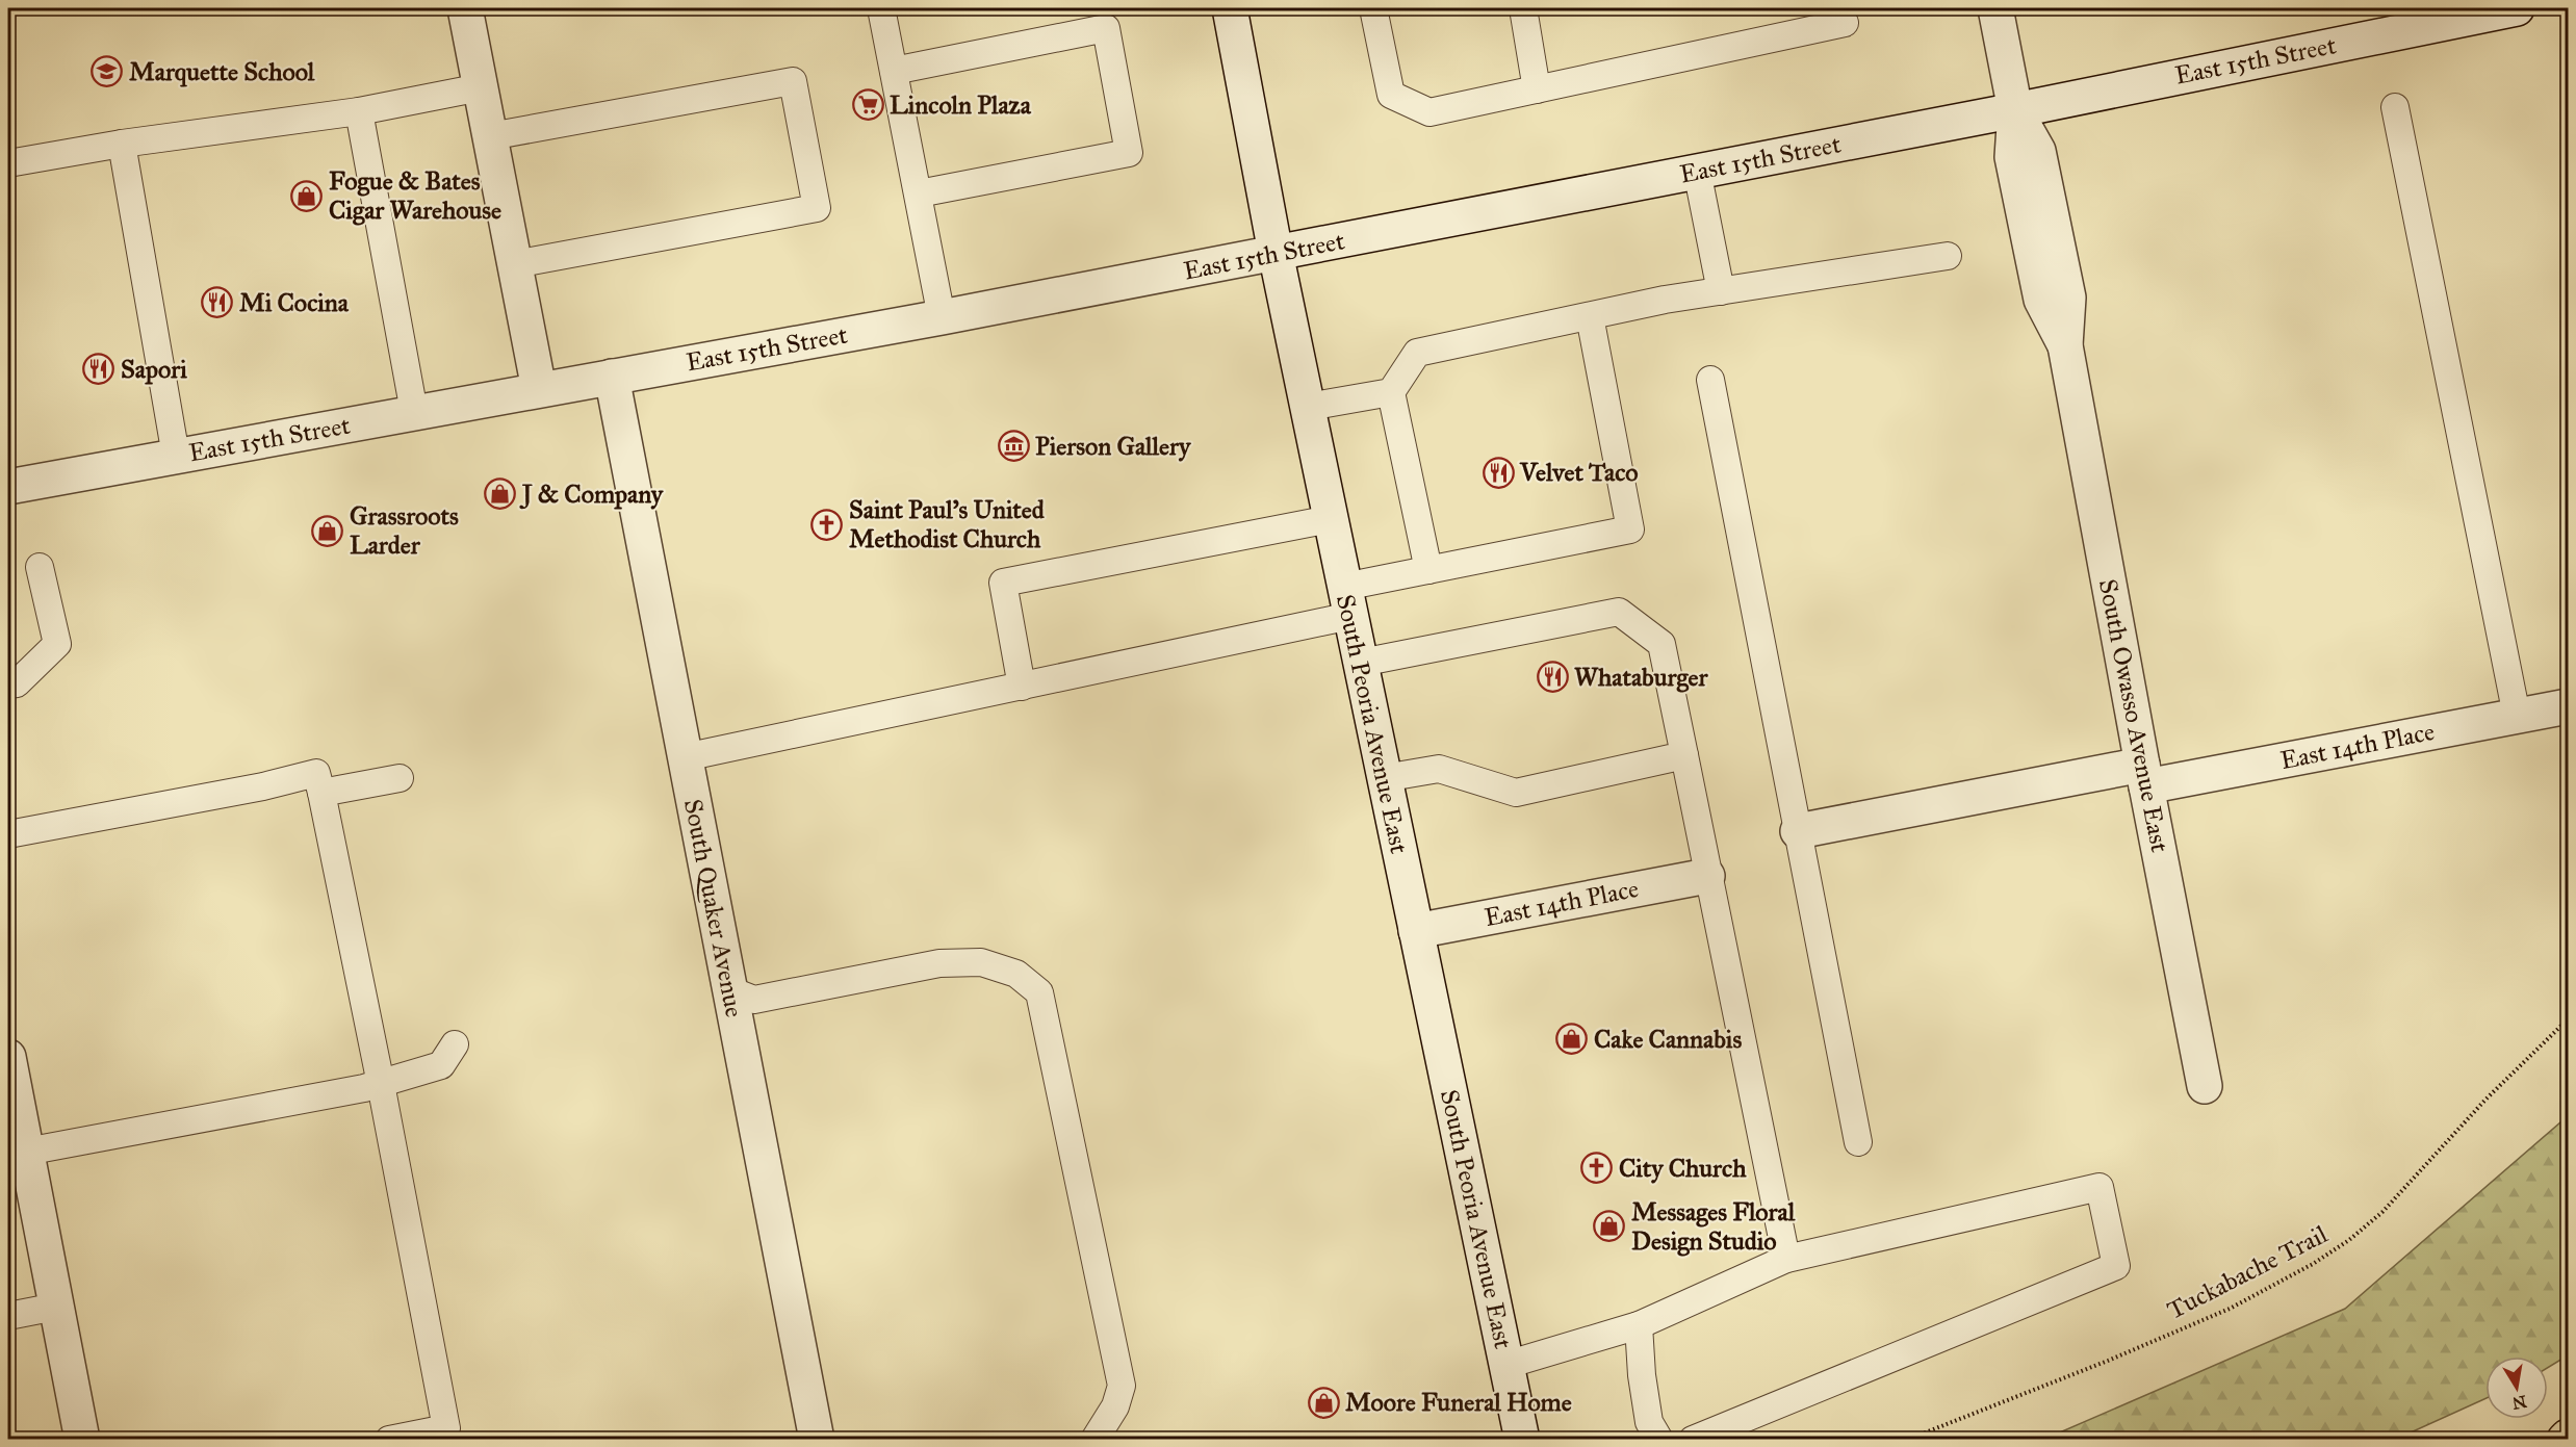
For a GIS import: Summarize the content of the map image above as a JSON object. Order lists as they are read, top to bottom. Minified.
{"streets":{"street":["East 15th Street","South Owasso Avenue East","South Peoria Avenue East","East 14th Place","South Quaker Avenue"],"path":["Tuckabache Trail"]},"crossings":[["East 15th Street","South Owasso Avenue East"],["East 15th Street","South Peoria Avenue East"],["East 15th Street","South Quaker Avenue"],["South Owasso Avenue East","East 14th Place"],["South Peoria Avenue East","East 14th Place"]],"places":{"school or university":["Marquette School"],"supermarket":["Lincoln Plaza"],"shop":["Fogue & Bates Cigar Warehouse","J & Company","Grassroots Larder","Cake Cannabis","Messages Floral Design Studio","Moore Funeral Home"],"restaurant":["Mi Cocina","Sapori","Velvet Taco","Whataburger"],"museum":["Pierson Gallery"],"church":["Saint Paul's United Methodist Church","City Church"]},"north":"bottom"}
